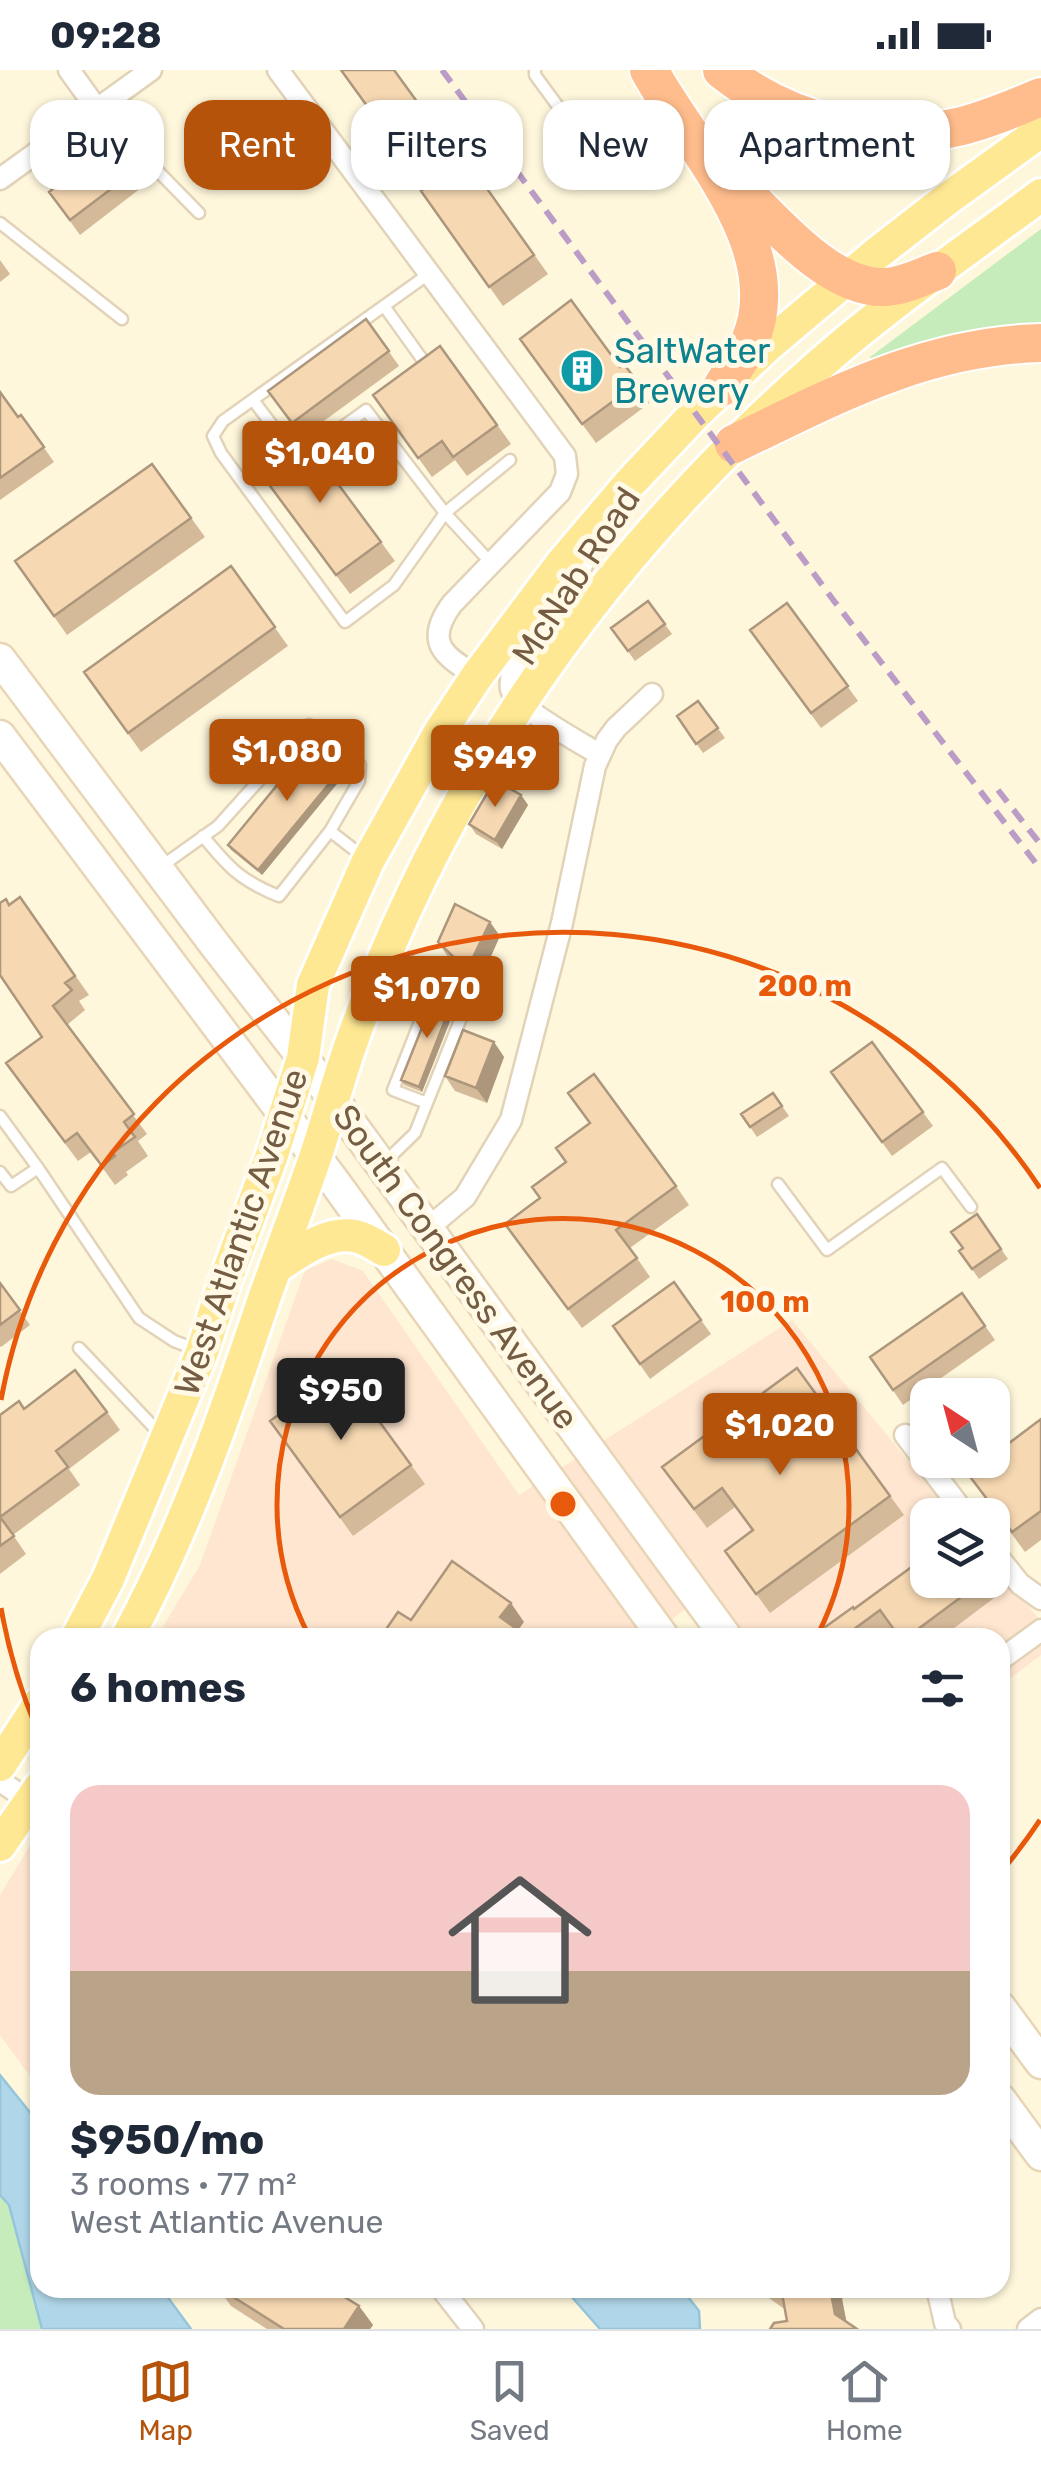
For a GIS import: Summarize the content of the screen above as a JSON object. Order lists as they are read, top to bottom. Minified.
{"streets":{"main road":["West Atlantic Avenue","South Congress Avenue"],"street":["McNab Road"]},"crossings":[["McNab Road","West Atlantic Avenue"],["West Atlantic Avenue","South Congress Avenue"]],"places":{"building":["SaltWater Brewery"]},"north":"top left","page":{"status":"09:28","chip":["Buy","Rent","Filters","New","Apartment"],"price":["$1,040","$1,080","$949","$1,070","$950","$1,020"],"heading":"6 homes","list":[{"name":"$950/mo","note":"3 rooms · 77 m² · West Atlantic Avenue"}],"tabs":["Map","Saved","Home"]},"rings":["200 m","100 m"]}
